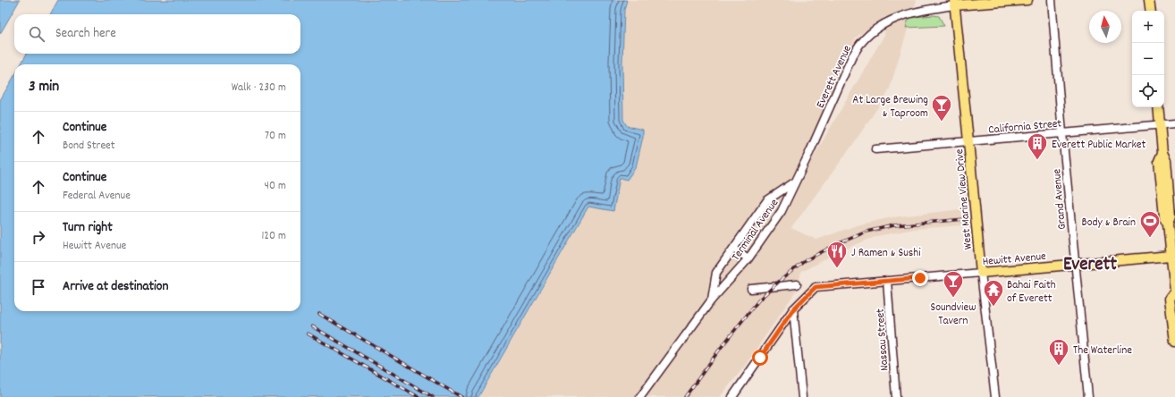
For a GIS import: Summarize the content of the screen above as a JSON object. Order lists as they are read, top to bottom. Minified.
{"streets":{"main road":["Everett Avenue","West Marine View Drive","Hewitt Avenue"],"street":["California Street","Grand Avenue","Terminal Avenue","Nassau Street"]},"crossings":[["Everett Avenue","West Marine View Drive"],["Everett Avenue","Terminal Avenue"],["California Street","West Marine View Drive"],["California Street","Grand Avenue"],["West Marine View Drive","Hewitt Avenue"],["Grand Avenue","Hewitt Avenue"],["Hewitt Avenue","Nassau Street"]],"districts":["Everett"],"places":{"bar":["At Large Brewing & Taproom","Soundview Tavern"],"building":["Everett Public Market","The Waterline"],"sports":["Body & Brain"],"restaurant":["J Ramen & Sushi"],"temple":["Bahai Faith of Everett"]},"north":"top","page":{"map_buttons":["+","−"],"search":"Search here","heading":["3 min","Walk · 230 m"],"list":[["Continue","Bond Street","70 m"],["Continue","Federal Avenue","40 m"],["Turn right","Hewitt Avenue","120 m"],"Arrive at destination"]}}
